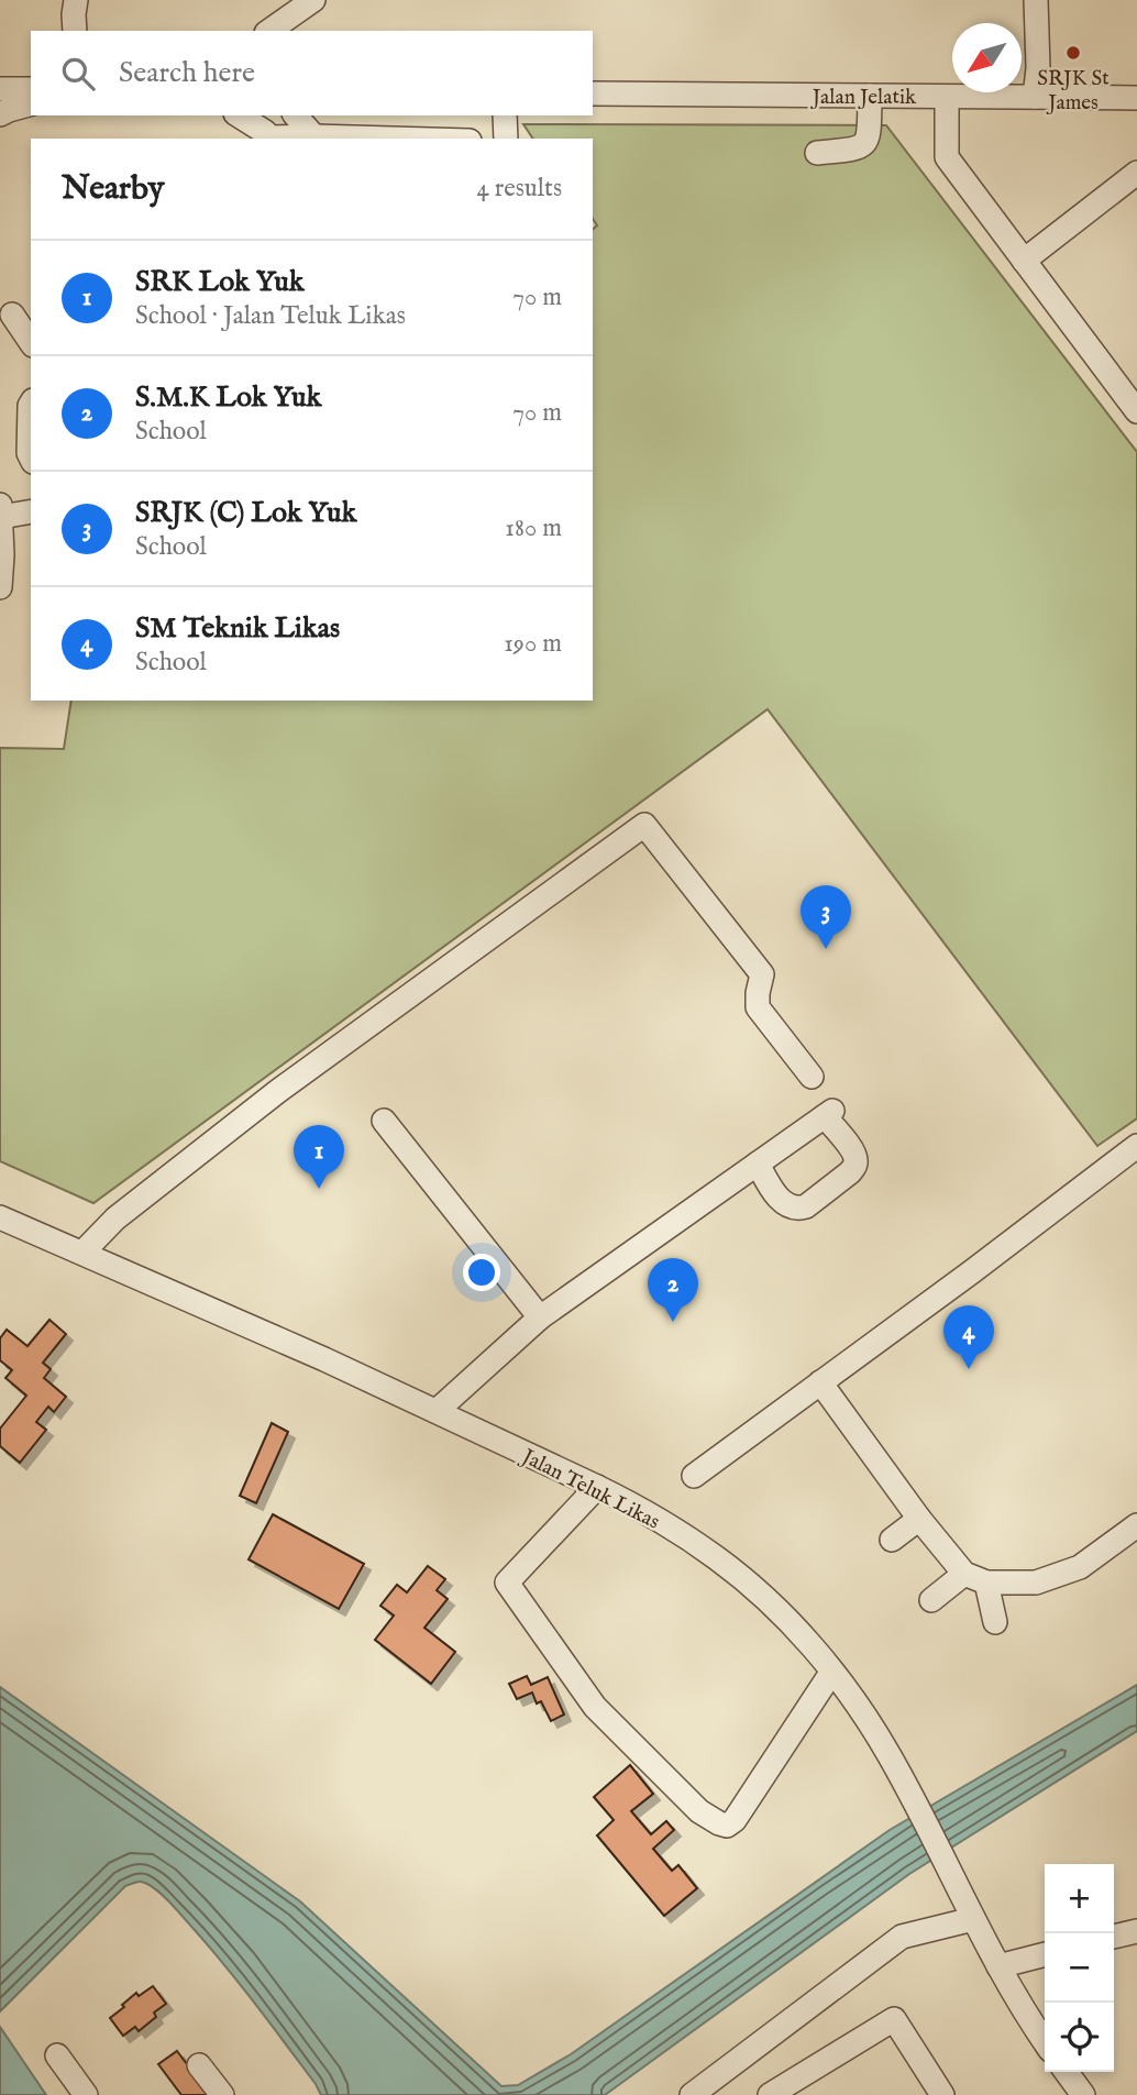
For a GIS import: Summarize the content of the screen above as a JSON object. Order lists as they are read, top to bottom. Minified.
{"streets":{"street":["Jalan Jelatik","Jalan Teluk Likas"]},"places":["SRJK St James"],"north":"bottom left","page":{"search":"Search here","heading":["Nearby","4 results"],"list":[{"mark":"1","name":"SRK Lok Yuk","note":"School · Jalan Teluk Likas","value":"70 m"},{"mark":"2","name":"S.M.K Lok Yuk","note":"School","value":"70 m"},{"mark":"3","name":"SRJK (C) Lok Yuk","note":"School","value":"180 m"},{"mark":"4","name":"SM Teknik Likas","note":"School","value":"190 m"}],"pins":["3","1","2","4"],"map_buttons":["+","−"]}}
